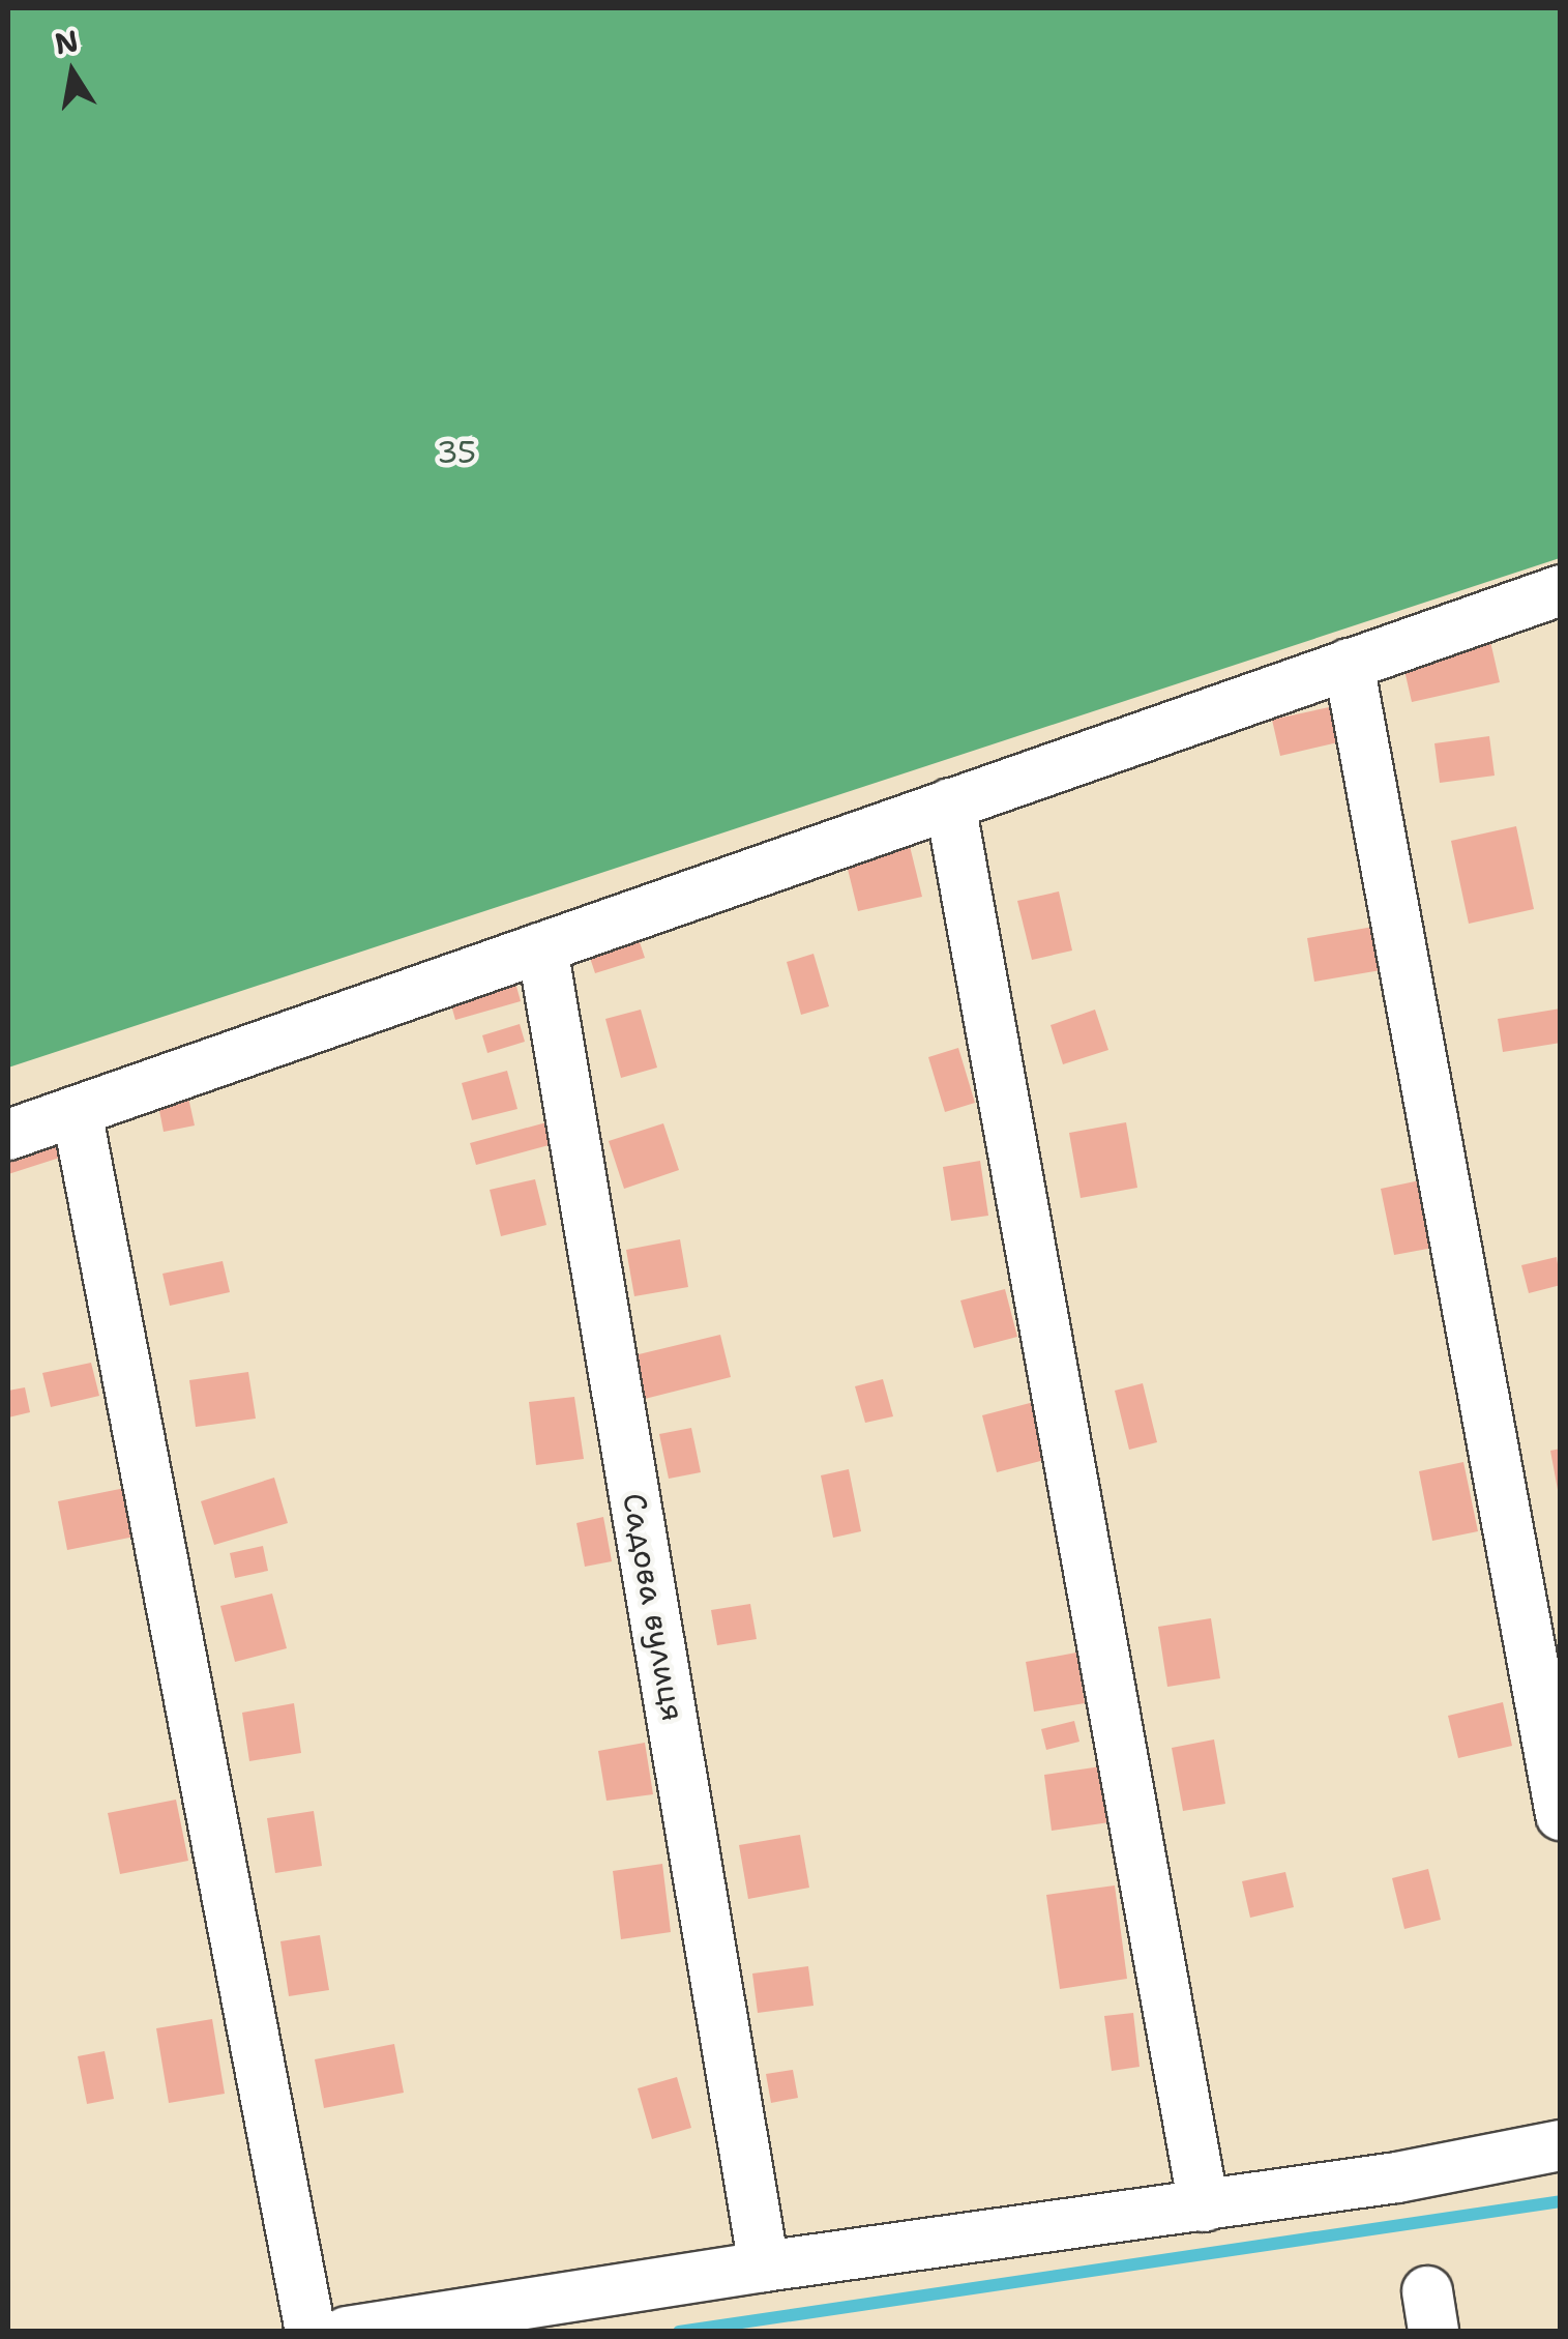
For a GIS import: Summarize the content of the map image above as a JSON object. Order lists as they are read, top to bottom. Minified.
{"streets":{"street":["Садова вулиця"]},"parks":["35"],"north":"top"}
